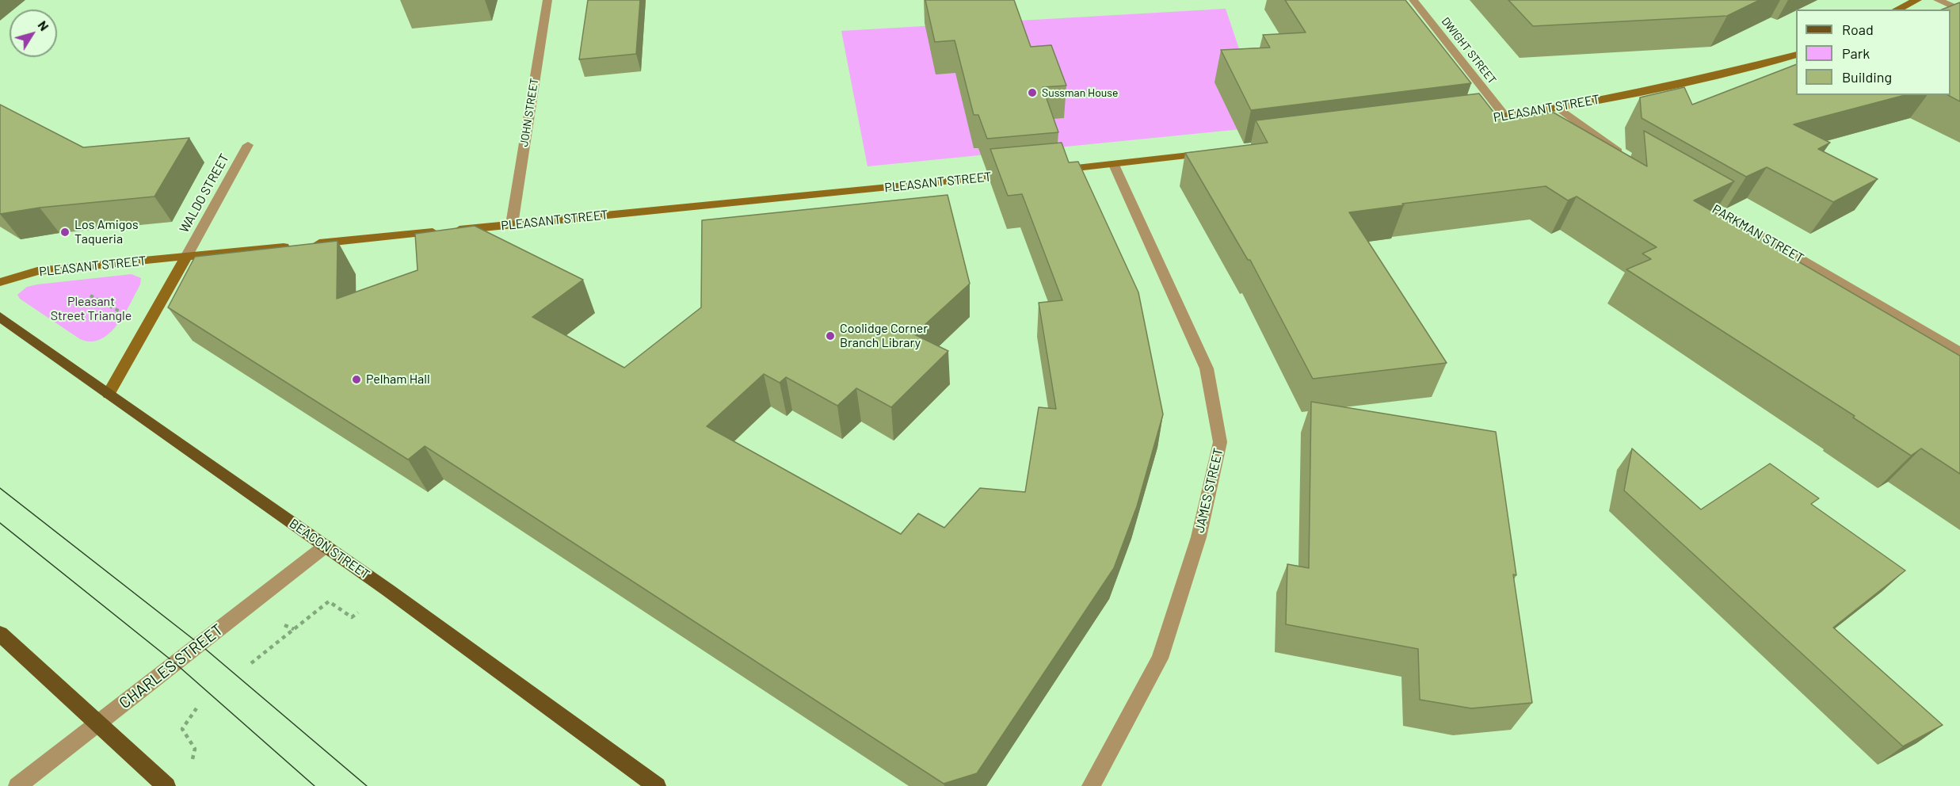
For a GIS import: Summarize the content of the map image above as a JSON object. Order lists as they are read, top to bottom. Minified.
{"streets":{"main road":["BEACON STREET"],"street":["DWIGHT STREET","PLEASANT STREET","JOHN STREET","WALDO STREET","PARKMAN STREET","JAMES STREET","CHARLES STREET"]},"crossings":[["DWIGHT STREET","PLEASANT STREET"],["PLEASANT STREET","JOHN STREET"],["PLEASANT STREET","WALDO STREET"],["BEACON STREET","CHARLES STREET"]],"parks":["Pleasant Street Triangle"],"places":["Sussman House","Los Amigos Taqueria","Coolidge Corner Branch Library","Pelham Hall"],"legend":["Road","Park","Building"],"north":"top right"}
